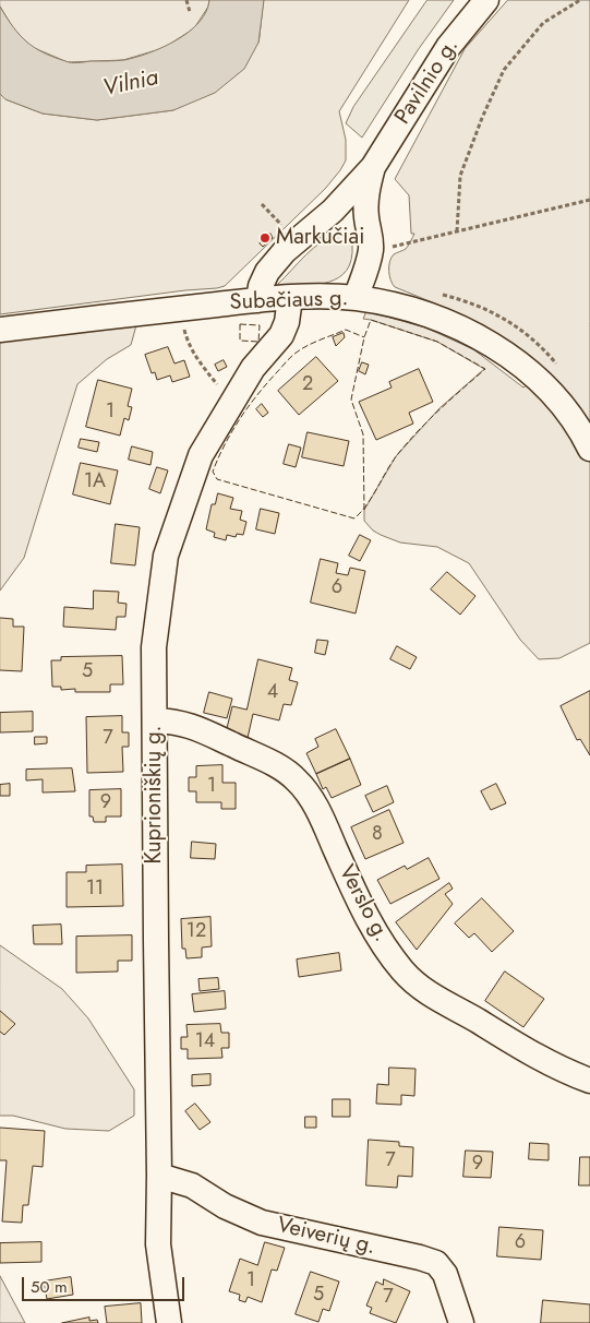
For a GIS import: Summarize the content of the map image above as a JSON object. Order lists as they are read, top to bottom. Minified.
{"streets":{"street":["Pavilnio g.","Subačiaus g.","Kuprioniškių g.","Verslo g.","Veiverių g."]},"crossings":[["Pavilnio g.","Subačiaus g."],["Subačiaus g.","Kuprioniškių g."],["Kuprioniškių g.","Verslo g."],["Kuprioniškių g.","Veiverių g."]],"water":["Vilnia"],"places":["Markučiai"],"house_numbers":["2","1","1A","6","5","4","7","1","9","8","11","12","14","7","9","6","1","5","7"],"scale_bar":"50 m"}
